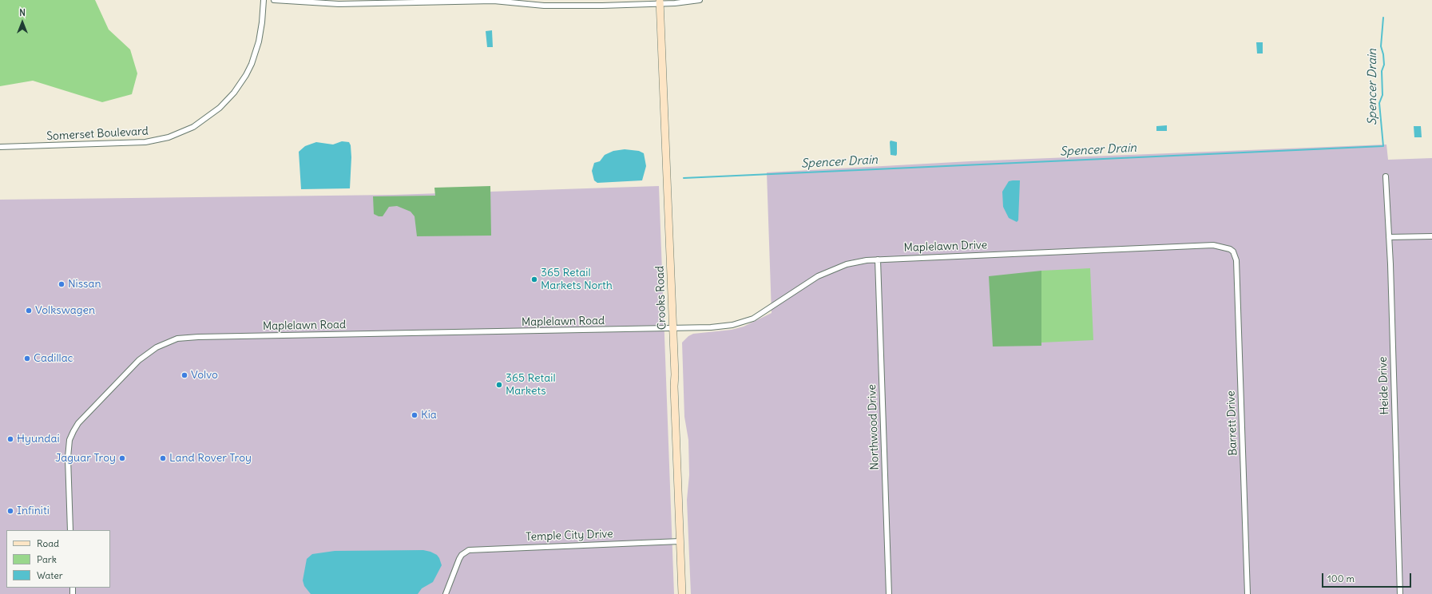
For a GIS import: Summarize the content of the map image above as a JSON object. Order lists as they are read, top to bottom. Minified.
{"streets":{"main road":["Crooks Road"],"street":["Somerset Boulevard","Maplelawn Drive","Maplelawn Road","Heide Drive","Barrett Drive","Northwood Drive","Temple City Drive"]},"crossings":[["Maplelawn Drive","Crooks Road"],["Maplelawn Drive","Maplelawn Road"],["Maplelawn Drive","Barrett Drive"],["Maplelawn Drive","Northwood Drive"],["Crooks Road","Maplelawn Road"],["Crooks Road","Temple City Drive"]],"water":["Spencer Drain"],"places":["365 Retail Markets North","Nissan","Volkswagen","Cadillac","Volvo","365 Retail Markets","Kia","Hyundai","Jaguar Troy","Land Rover Troy","Infiniti"],"legend":["Road","Park","Water"],"scale_bar":"100 m","north":"top"}
